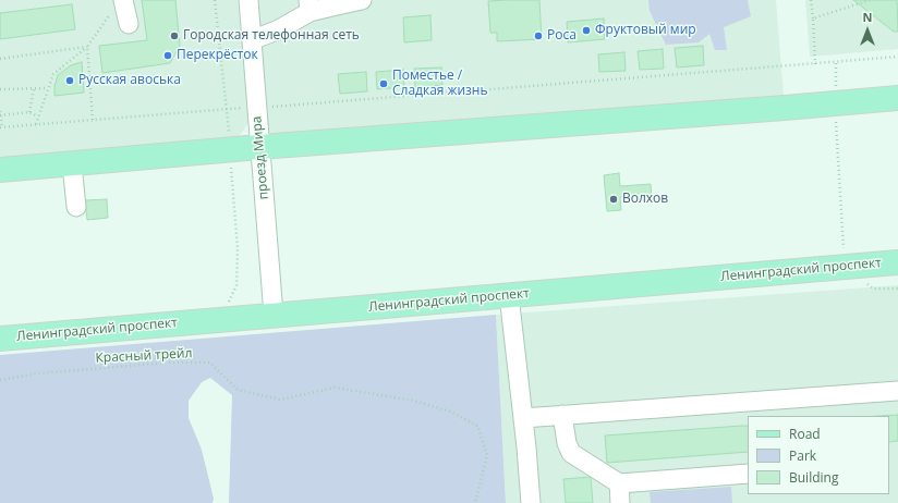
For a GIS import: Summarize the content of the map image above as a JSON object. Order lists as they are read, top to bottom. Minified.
{"streets":{"main road":["Ленинградский проспект"],"street":["проезд Мира"],"path":["Красный трейл"]},"crossings":[["проезд Мира","Ленинградский проспект"]],"places":["Фруктовый мир","Городская телефонная сеть","Роса","Перекрёсток","Русская авоська","Поместье / Сладкая жизнь","Волхов"],"legend":["Road","Park","Building"],"north":"top"}
